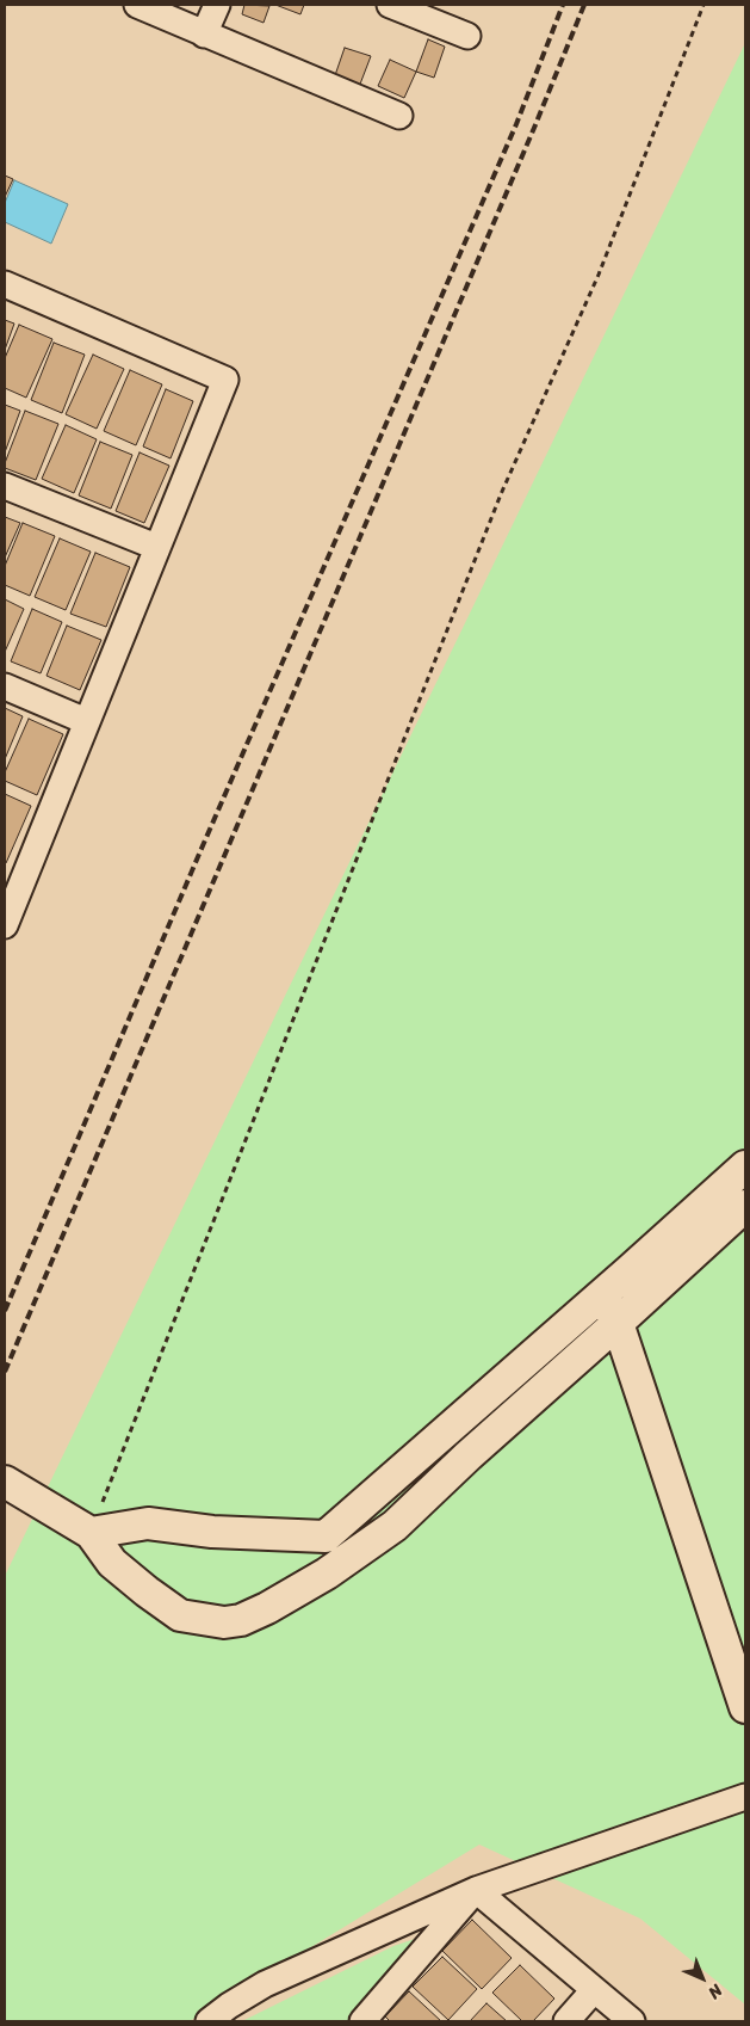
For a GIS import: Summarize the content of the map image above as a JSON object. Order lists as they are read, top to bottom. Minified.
{"north":"bottom right"}
